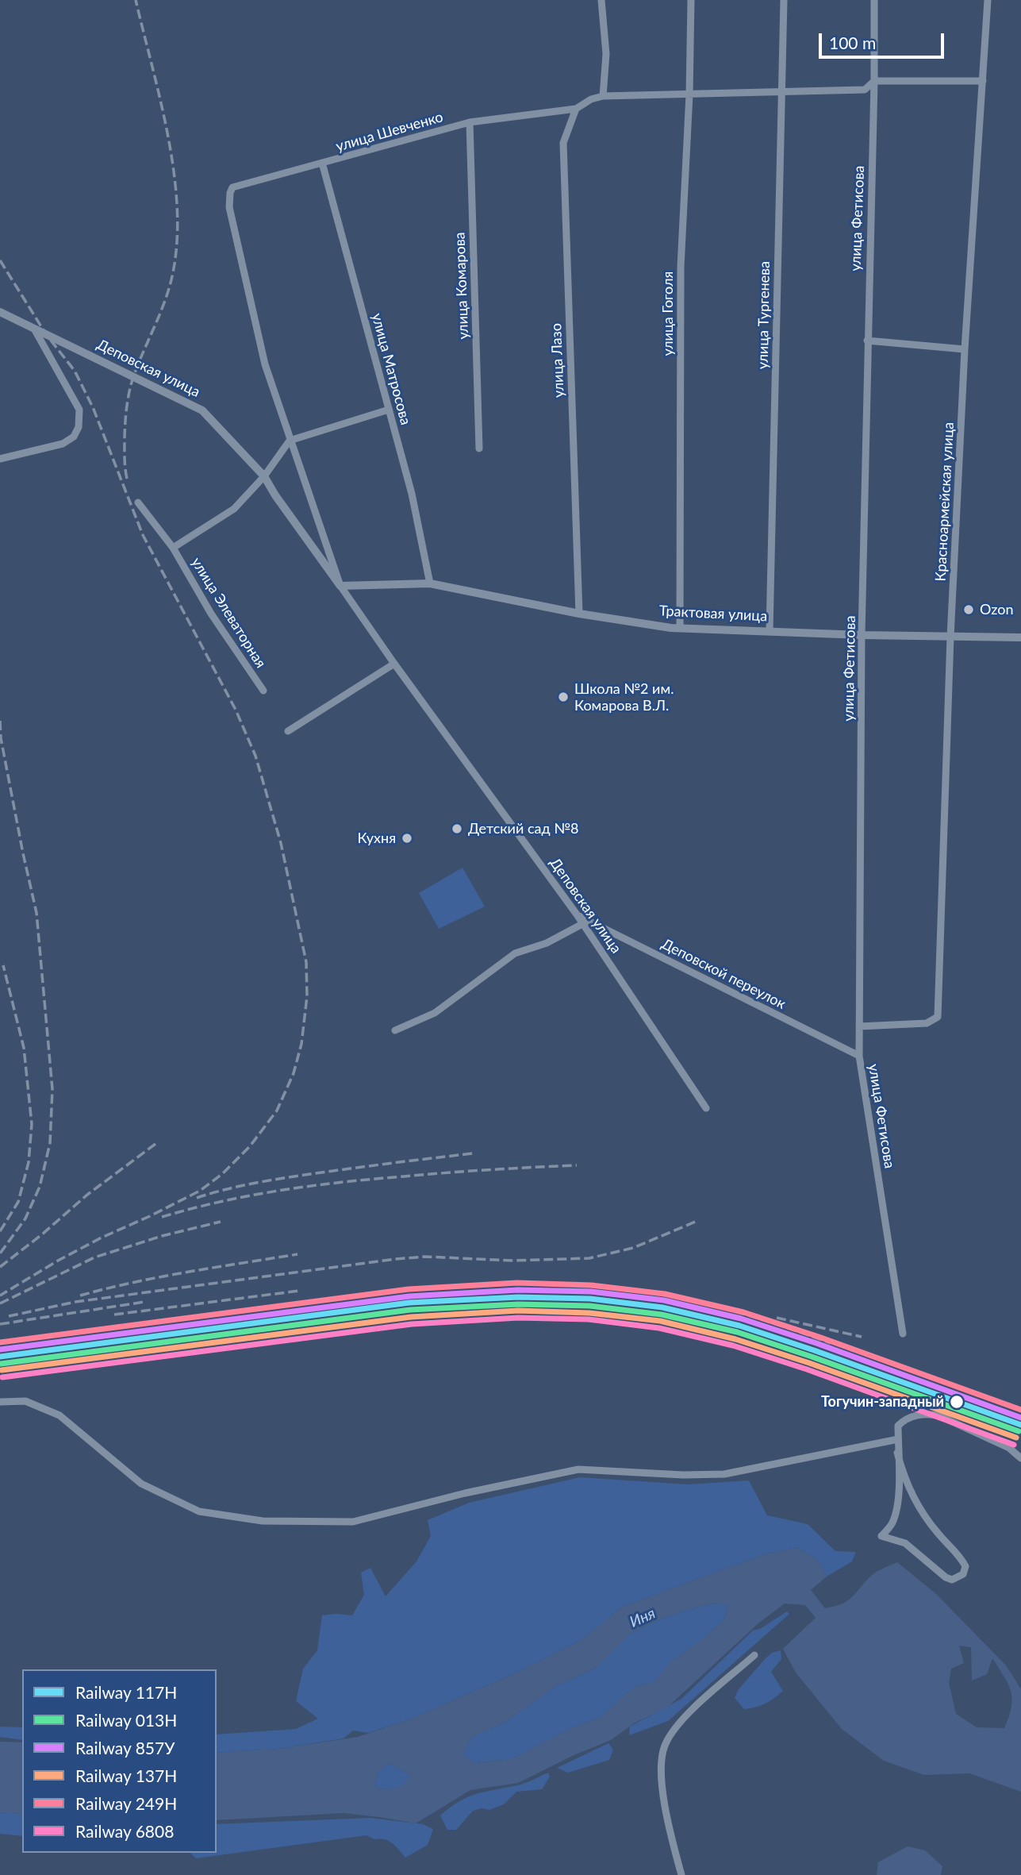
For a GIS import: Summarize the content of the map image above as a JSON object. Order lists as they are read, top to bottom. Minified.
{"streets":{"street":["улица Шевченко","улица Фетисова","улица Комарова","улица Гоголя","улица Тургенева","улица Лазо","Деповская улица","улица Матросова","Красноармейская улица","улица Элеваторная","Трактовая улица","Деповской переулок"]},"crossings":[["улица Шевченко","улица Комарова"],["улица Шевченко","улица Лазо"],["улица Шевченко","Деповская улица"],["улица Шевченко","улица Матросова"],["улица Фетисова","Красноармейская улица"],["улица Фетисова","Трактовая улица"],["улица Фетисова","Деповской переулок"],["улица Гоголя","Трактовая улица"],["улица Тургенева","Трактовая улица"],["улица Лазо","Трактовая улица"],["Деповская улица","Трактовая улица"],["Деповская улица","Деповской переулок"],["улица Матросова","Трактовая улица"],["Красноармейская улица","Трактовая улица"]],"water":["Иня"],"places":["Ozon","Школа №2 им. Комарова В.Л.","Детский сад №8","Кухня","Тогучин-западный"],"lines":["rail line 249Н","rail line 857У","rail line 117Н","rail line 013Н","rail line 137Н","rail line 6808"],"legend":["Railway 117Н","Railway 013Н","Railway 857У","Railway 137Н","Railway 249Н","Railway 6808"],"scale_bar":"100 m"}
